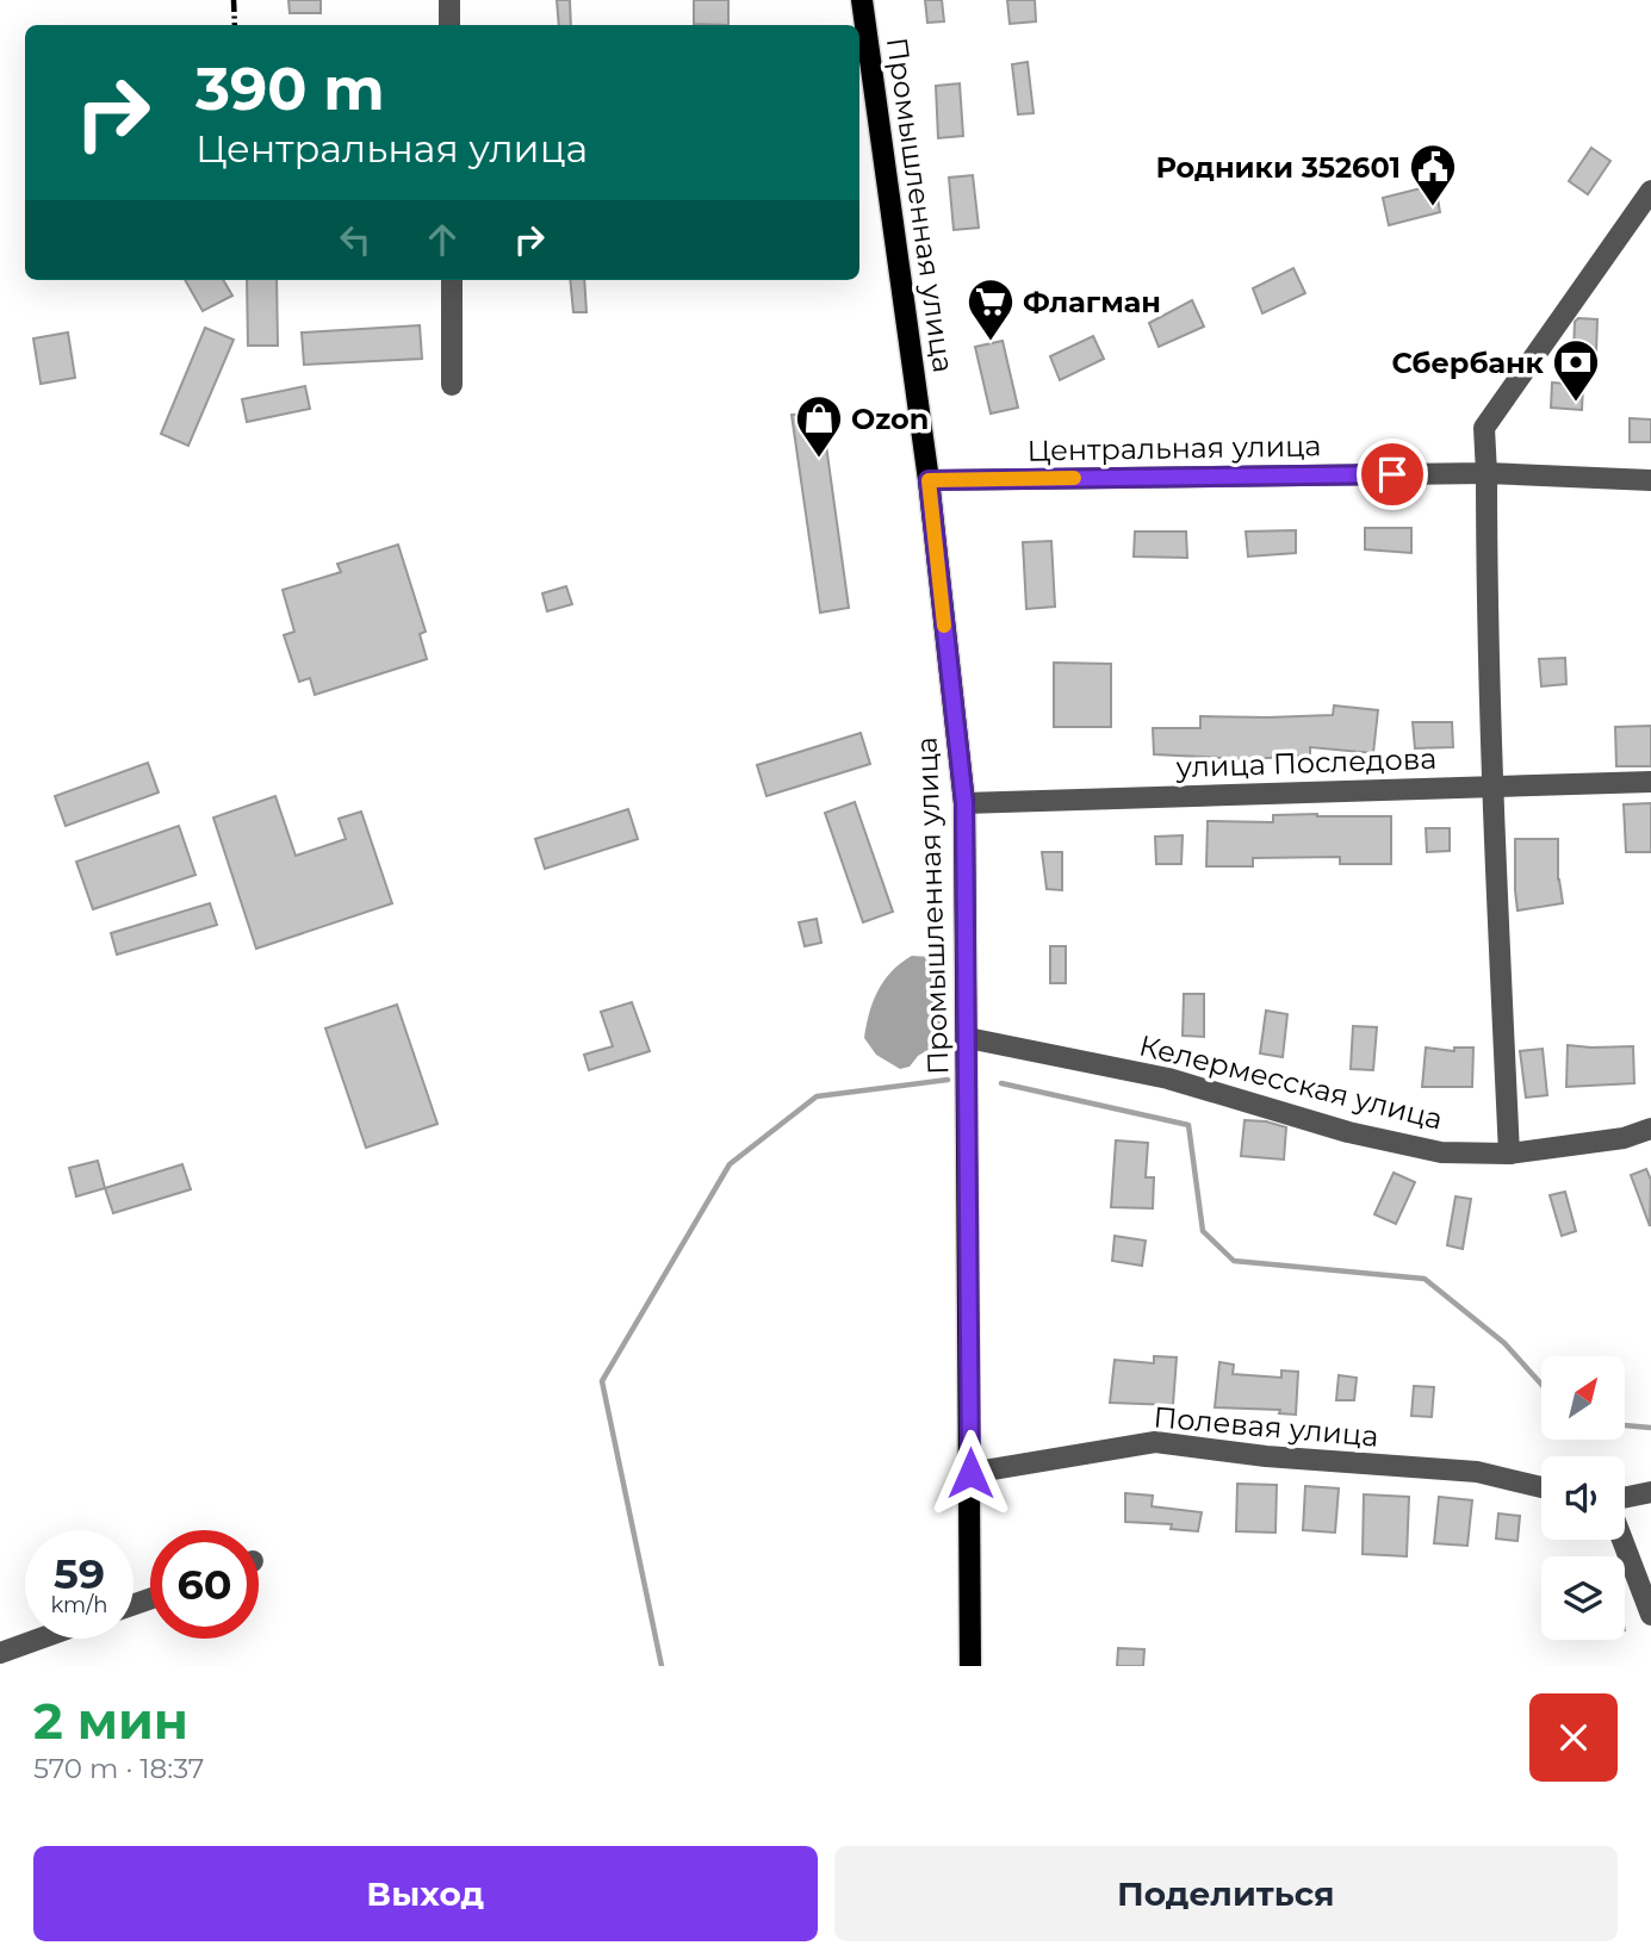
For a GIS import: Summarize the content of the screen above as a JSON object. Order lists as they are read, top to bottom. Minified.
{"streets":{"main road":["Промышленная улица"],"street":["Центральная улица","улица Последова","Келермесская улица","Полевая улица"]},"crossings":[["Промышленная улица","Центральная улица"],["Промышленная улица","улица Последова"],["Промышленная улица","Келермесская улица"],["Промышленная улица","Полевая улица"]],"places":{"public building":["Родники 352601"],"supermarket":["Флагман"],"bank":["Сбербанк"],"shop":["Ozon"]},"north":"top right","page":{"turn":["390 m","Центральная улица"],"speed":"59 km/h","limit":"60","heading":["2 мин","570 m · 18:37"],"buttons":["Выход","Поделиться"]}}
